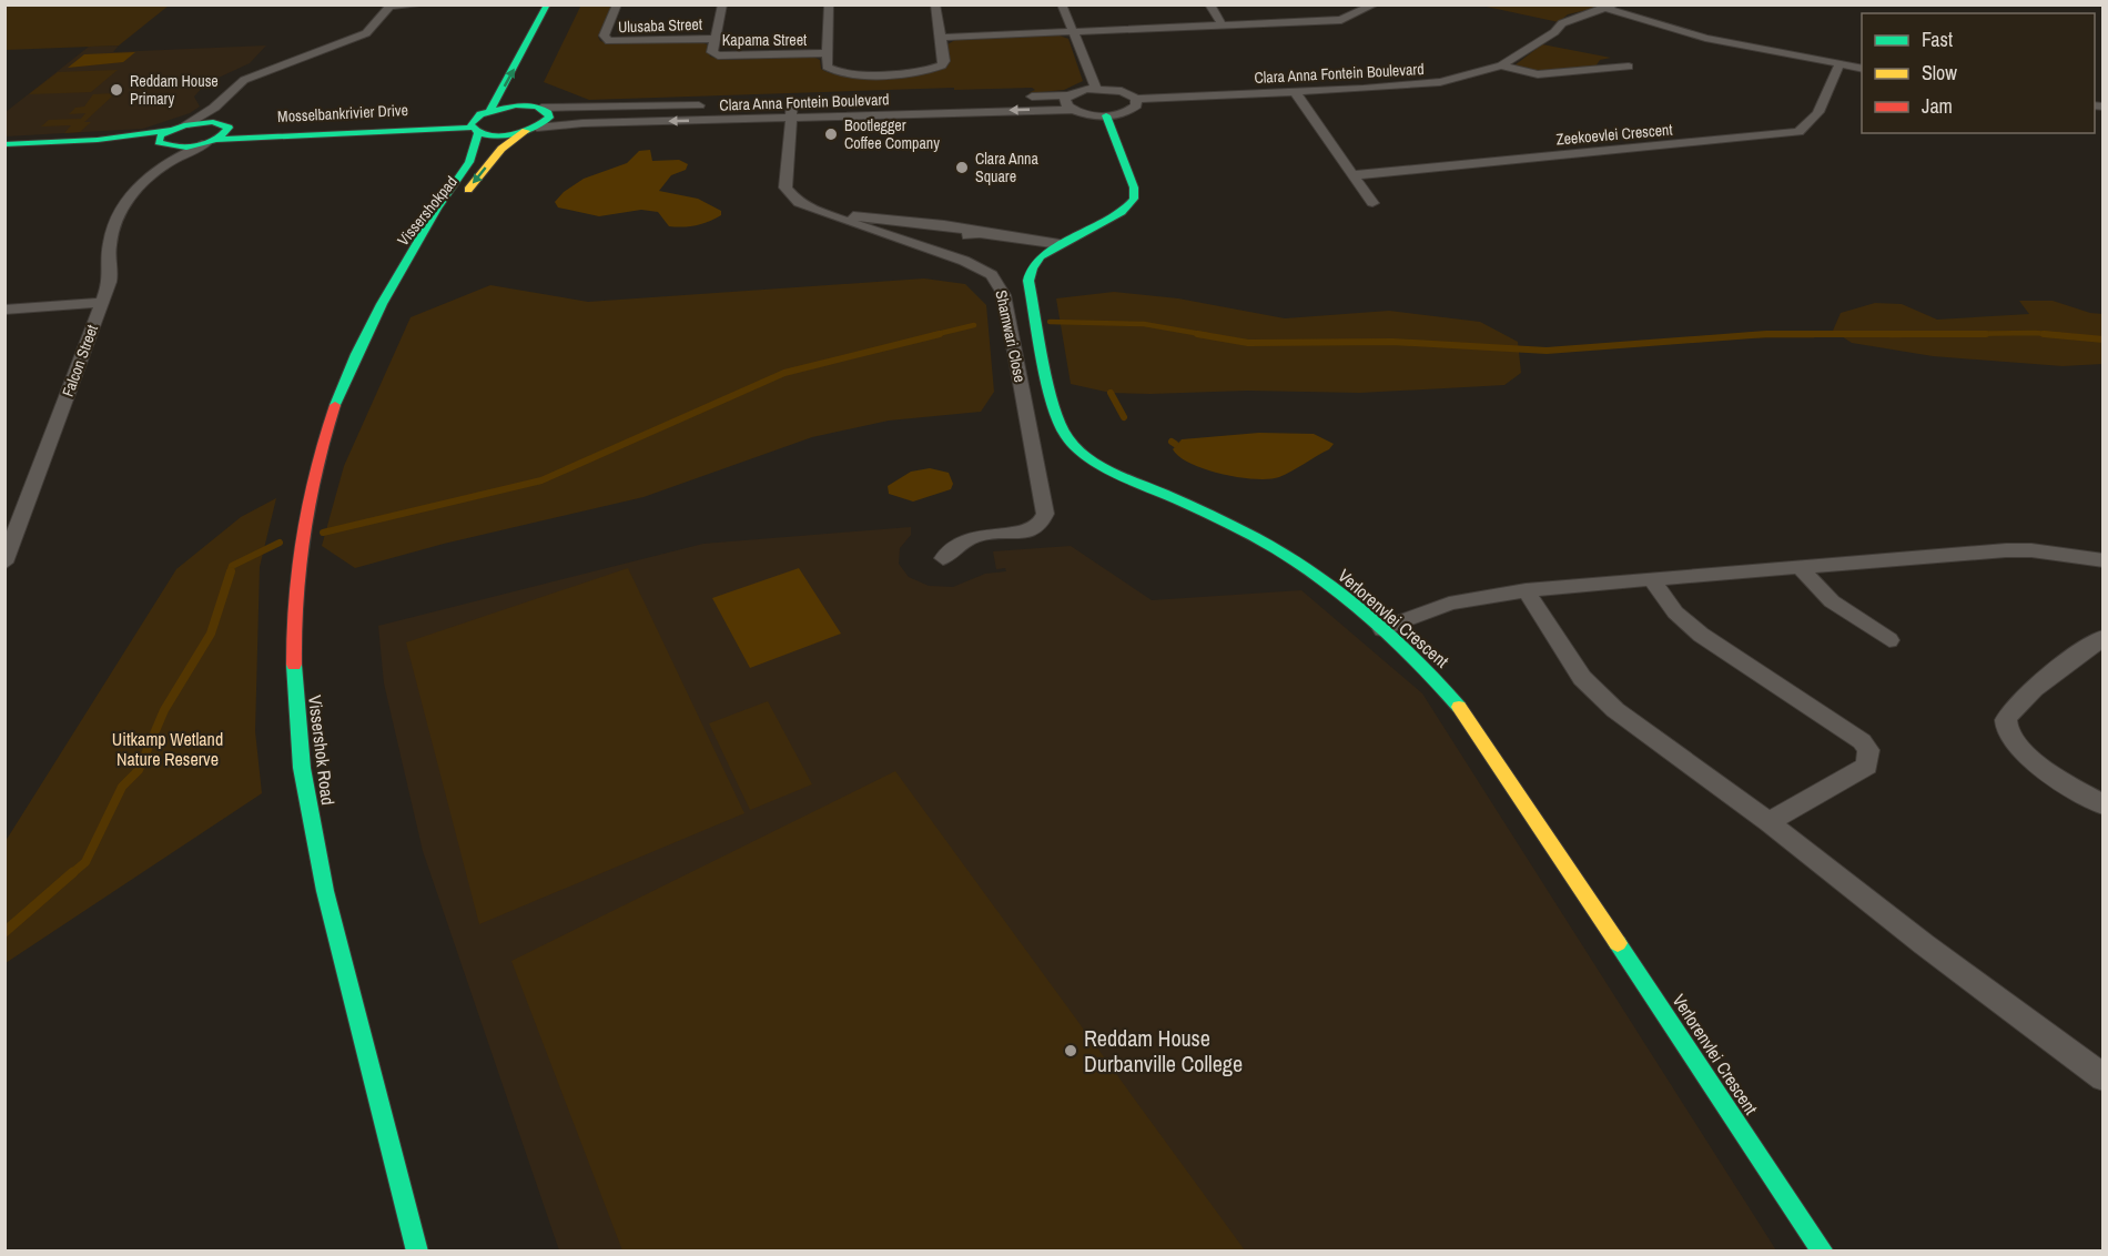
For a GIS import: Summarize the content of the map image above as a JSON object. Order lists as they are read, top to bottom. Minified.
{"streets":{"main road":["Mosselbankrivier Drive","Vissershokpad","Verlorenvlei Crescent","Vissershok Road"],"street":["Ulusaba Street","Kapama Street","Clara Anna Fontein Boulevard","Zeekoevlei Crescent","Shamwari Close","Falcon Street"]},"crossings":[["Ulusaba Street","Kapama Street"],["Clara Anna Fontein Boulevard","Vissershokpad"],["Clara Anna Fontein Boulevard","Shamwari Close"],["Clara Anna Fontein Boulevard","Verlorenvlei Crescent"],["Mosselbankrivier Drive","Vissershokpad"],["Mosselbankrivier Drive","Falcon Street"],["Vissershokpad","Vissershok Road"]],"parks":["Uitkamp Wetland Nature Reserve"],"places":["Reddam House Primary","Bootlegger Coffee Company","Clara Anna Square","Reddam House Durbanville College"],"legend":["Fast","Slow","Jam"]}
